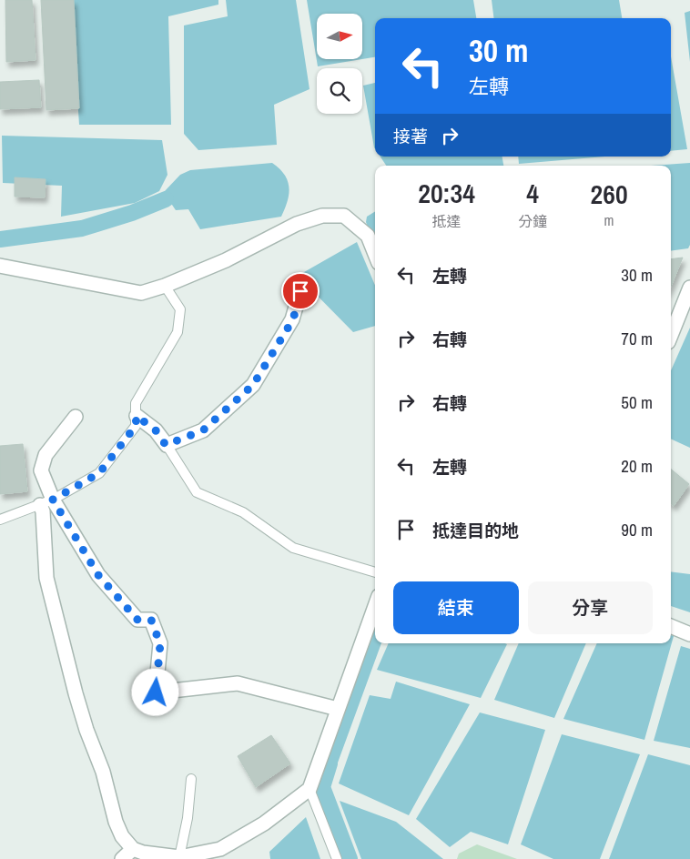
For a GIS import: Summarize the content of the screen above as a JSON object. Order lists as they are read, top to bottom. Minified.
{"north":"right","page":{"turn":["30 m","左轉"],"then":"接著","eta":["20:34","抵達","4","分鐘","260","m"],"list":[{"name":"左轉","value":"30 m"},{"name":"右轉","value":"70 m"},{"name":"右轉","value":"50 m"},{"name":"左轉","value":"20 m"},{"name":"抵達目的地","value":"90 m"}],"buttons":["結束","分享"]}}
